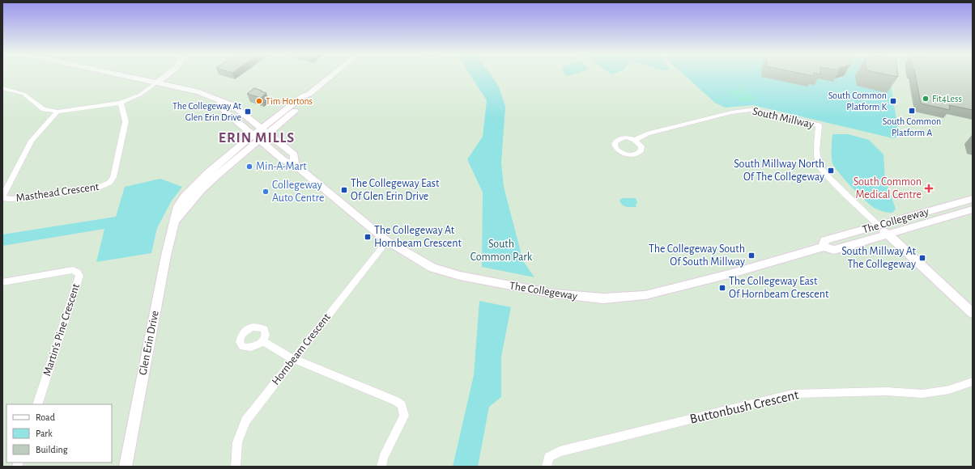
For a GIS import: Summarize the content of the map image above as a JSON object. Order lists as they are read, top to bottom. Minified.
{"streets":{"street":["South Millway","Masthead Crescent","The Collegeway","Martin's Pine Crescent","Glen Erin Drive","Hornbeam Crescent","Buttonbush Crescent"]},"crossings":[["South Millway","The Collegeway"],["The Collegeway","Glen Erin Drive"],["The Collegeway","Hornbeam Crescent"]],"districts":["ERIN MILLS"],"parks":["South Common Park"],"places":{"other":["Fit4Less","Tim Hortons","Min-A-Mart","Collegeway Auto Centre"],"transit":["South Common Platform K","South Common Platform A","The Collegeway At Glen Erin Drive","South Millway North Of The Collegeway","The Collegeway East Of Glen Erin Drive","The Collegeway At Hornbeam Crescent","The Collegeway South Of South Millway","South Millway At The Collegeway","The Collegeway East Of Hornbeam Crescent"],"health":["South Common Medical Centre"]},"legend":["Road","Park","Building"]}
